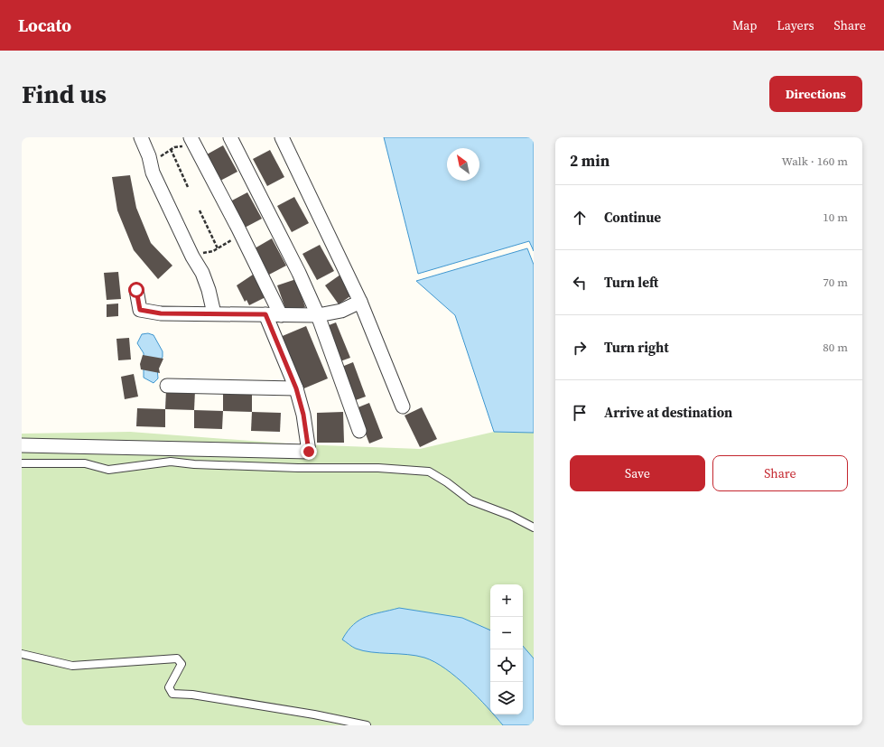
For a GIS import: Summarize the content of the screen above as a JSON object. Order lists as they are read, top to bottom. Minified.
{"north":"top left","page":{"header":"Locato","nav":["Map","Layers","Share"],"buttons":["Directions",["Save","Share"]],"title":"Find us","heading":["2 min","Walk · 160 m"],"list":[["Continue","10 m"],["Turn left","70 m"],["Turn right","80 m"],"Arrive at destination"],"map_buttons":["+","−"]}}
